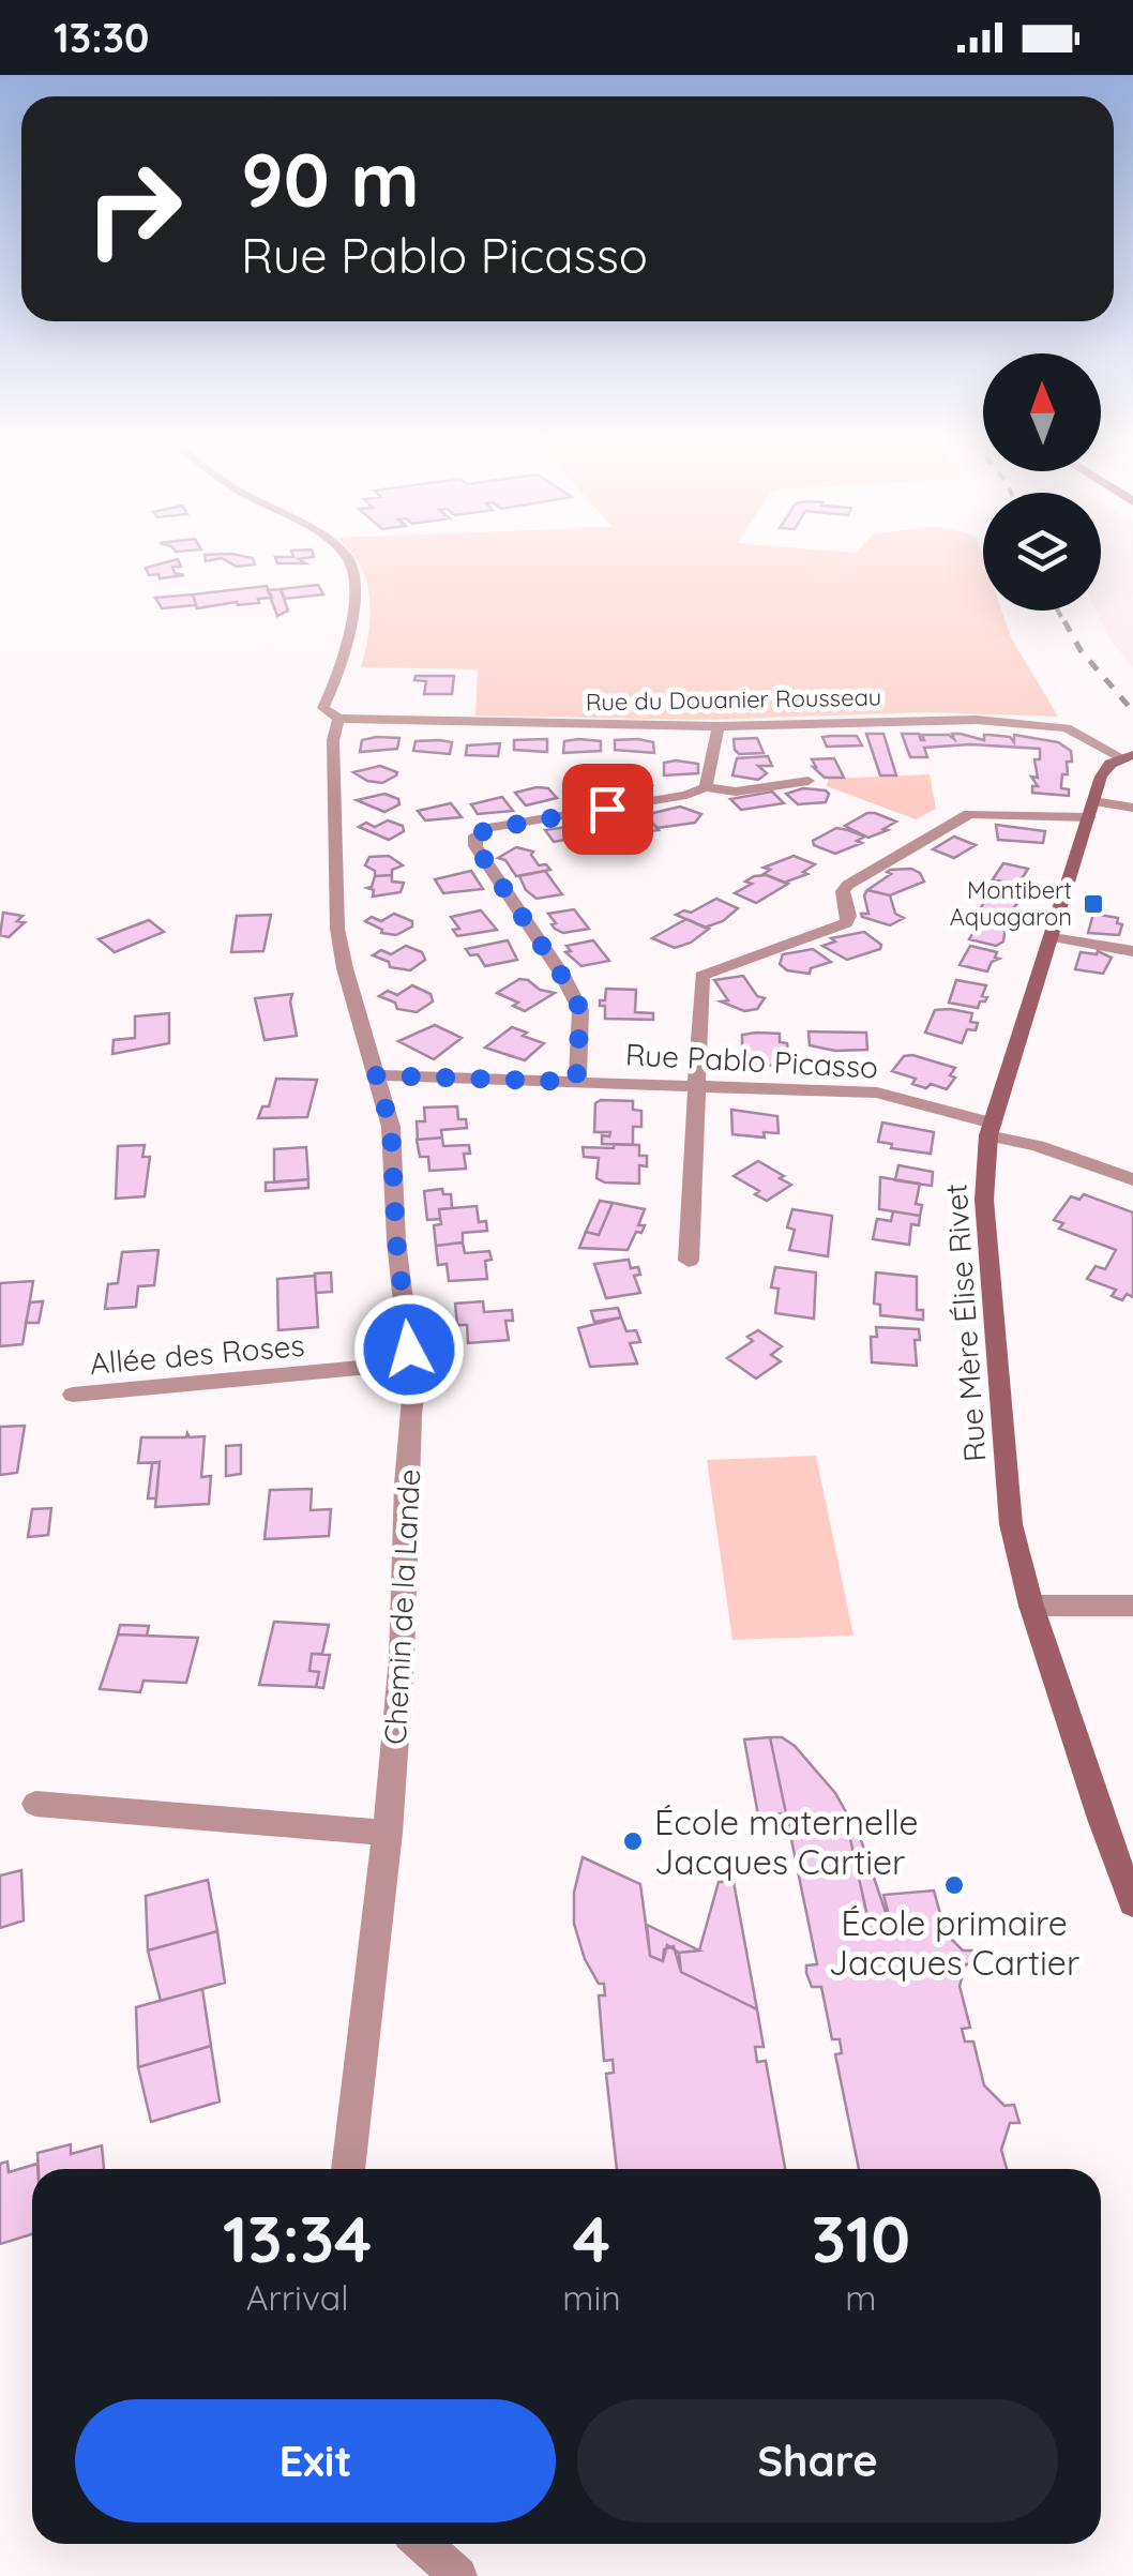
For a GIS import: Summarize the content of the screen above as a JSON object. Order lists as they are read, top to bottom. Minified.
{"streets":{"street":["Rue du Douanier Rousseau","Rue Pablo Picasso","Rue Mère Élise Rivet","Allée des Roses","Chemin de la Lande"]},"crossings":[["Rue du Douanier Rousseau","Rue Mère Élise Rivet"],["Rue du Douanier Rousseau","Chemin de la Lande"],["Rue Pablo Picasso","Rue Mère Élise Rivet"],["Rue Pablo Picasso","Chemin de la Lande"],["Allée des Roses","Chemin de la Lande"]],"places":{"transit":["Montibert Aquagaron"],"other":["École maternelle Jacques Cartier","École primaire Jacques Cartier"]},"north":"top","page":{"status":"13:30","turn":["90 m","Rue Pablo Picasso"],"eta":["13:34","Arrival","4","min","310","m"],"buttons":["Exit","Share"]}}
